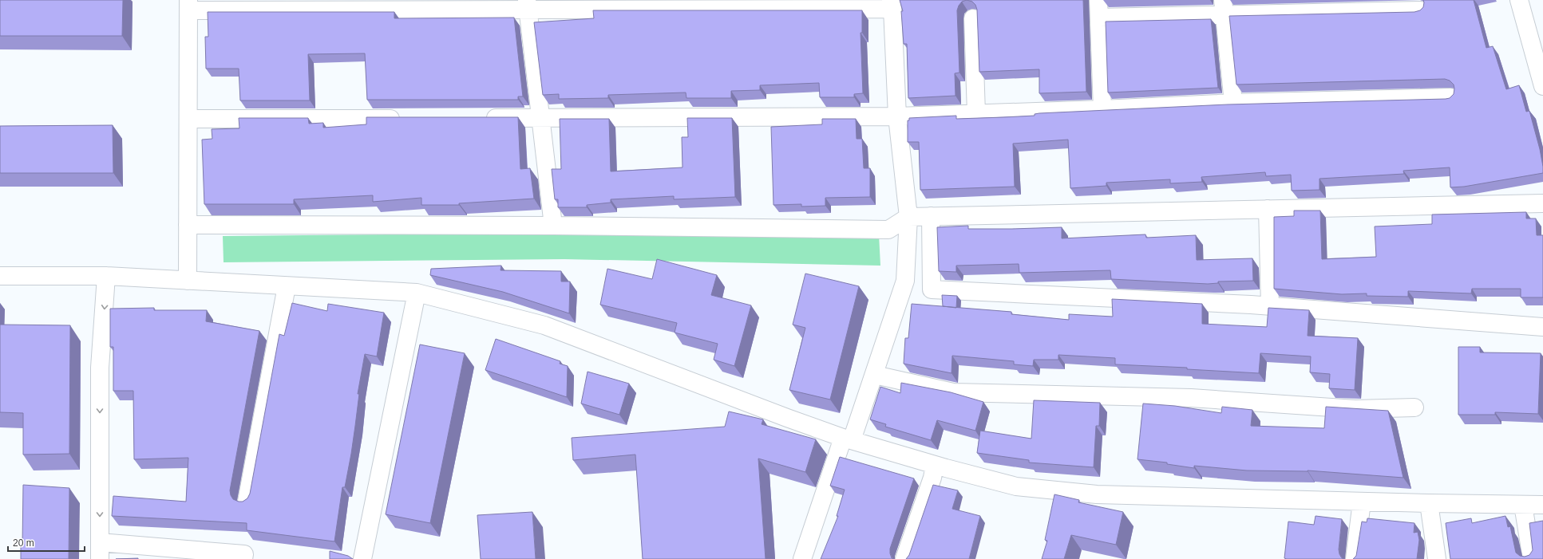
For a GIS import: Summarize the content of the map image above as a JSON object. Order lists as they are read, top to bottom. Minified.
{"scale_bar":"20 m"}
